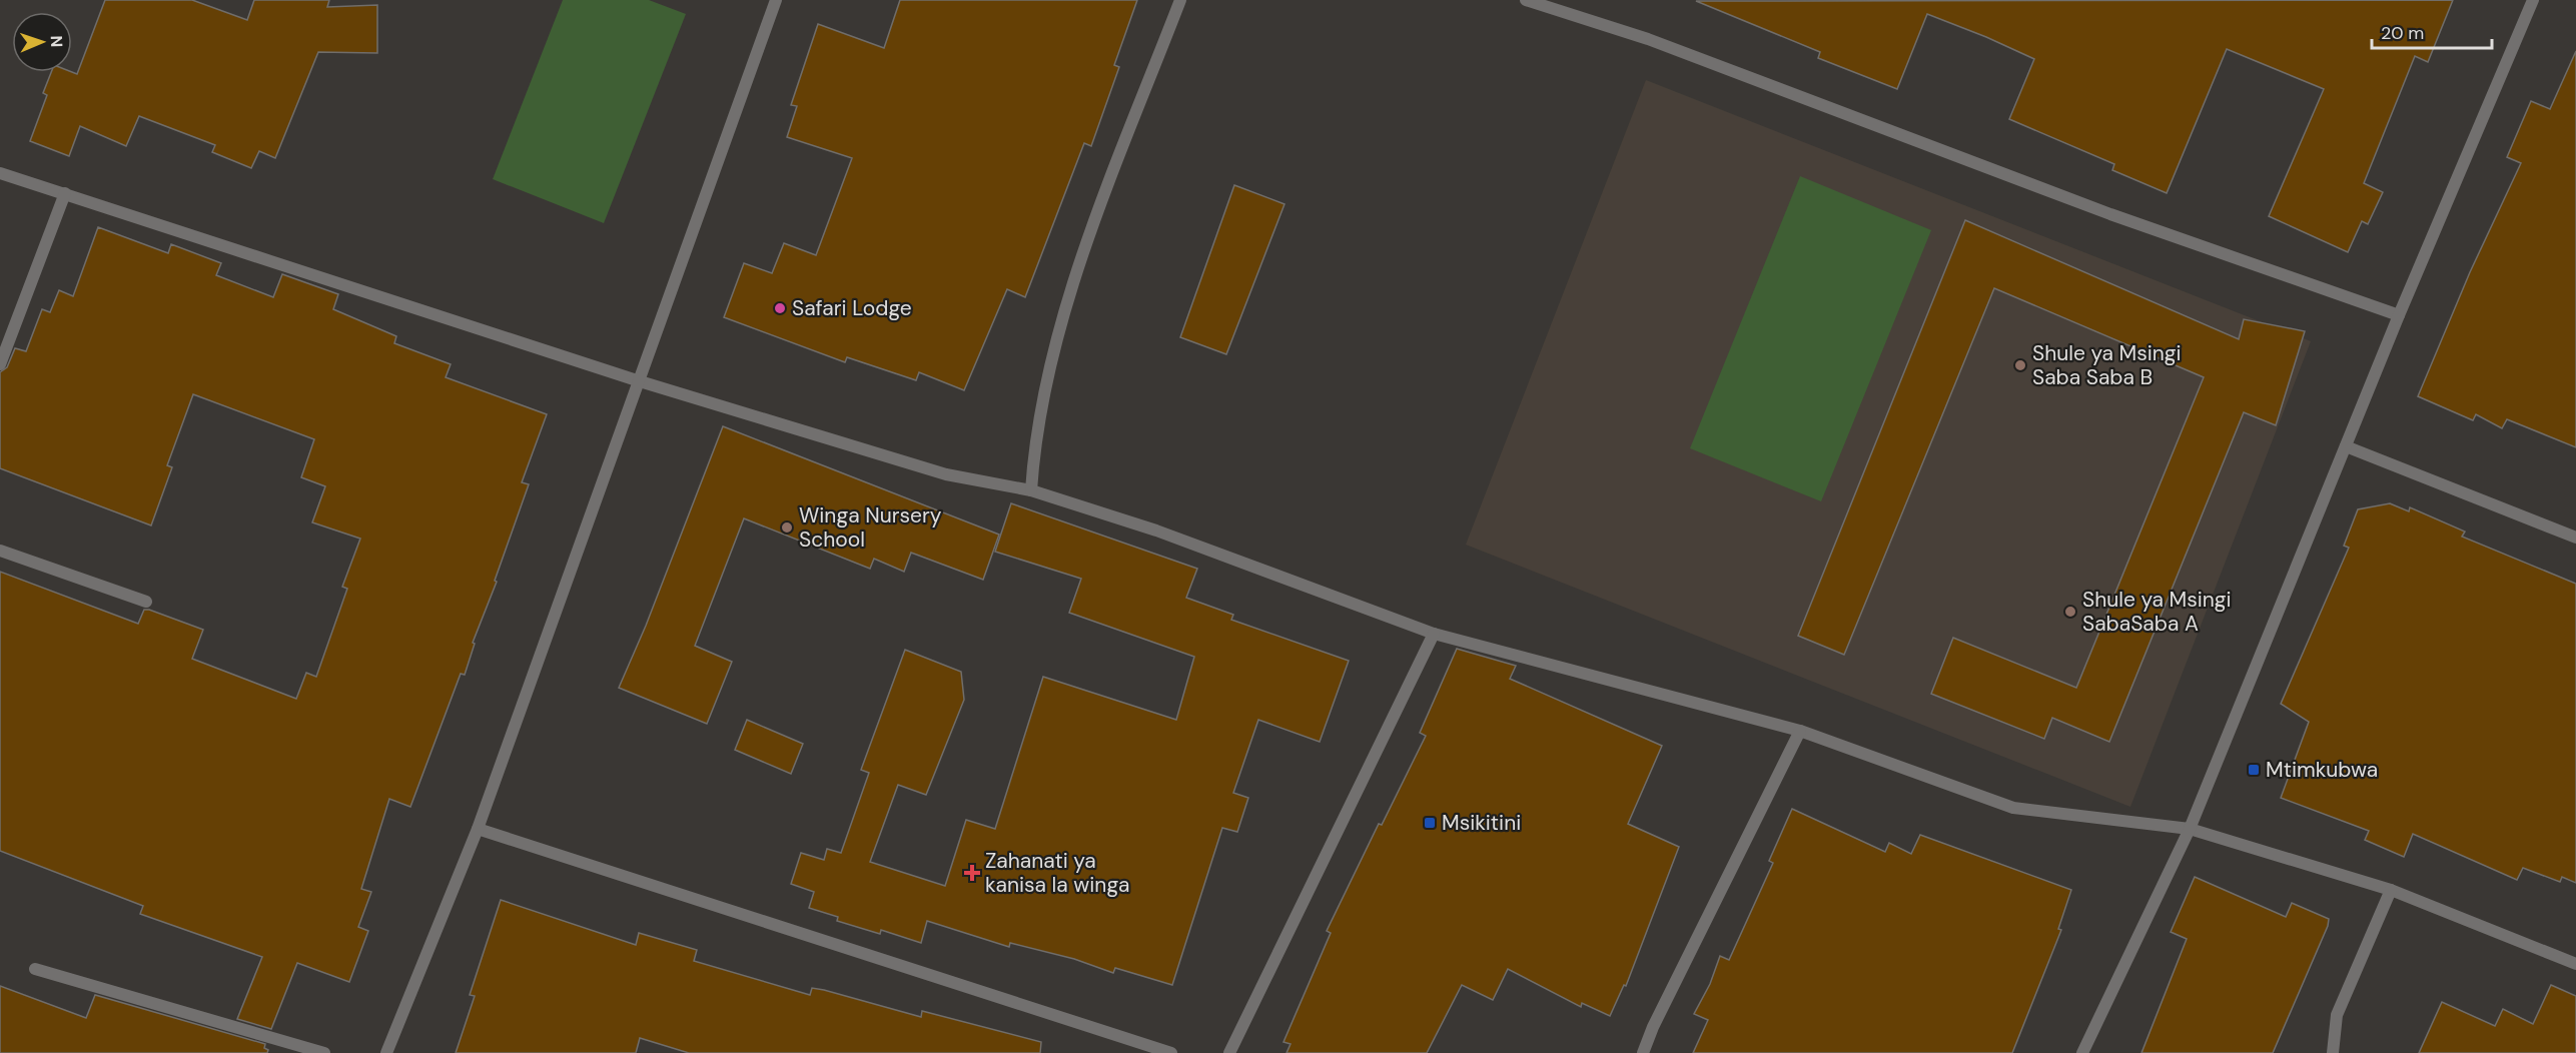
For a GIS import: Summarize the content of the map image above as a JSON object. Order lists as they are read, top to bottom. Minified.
{"places":{"other":["Safari Lodge","Shule ya Msingi Saba Saba B","Winga Nursery School","Shule ya Msingi SabaSaba A"],"transit":["Mtimkubwa","Msikitini"],"health":["Zahanati ya kanisa la winga"]},"scale_bar":"20 m","north":"right"}
